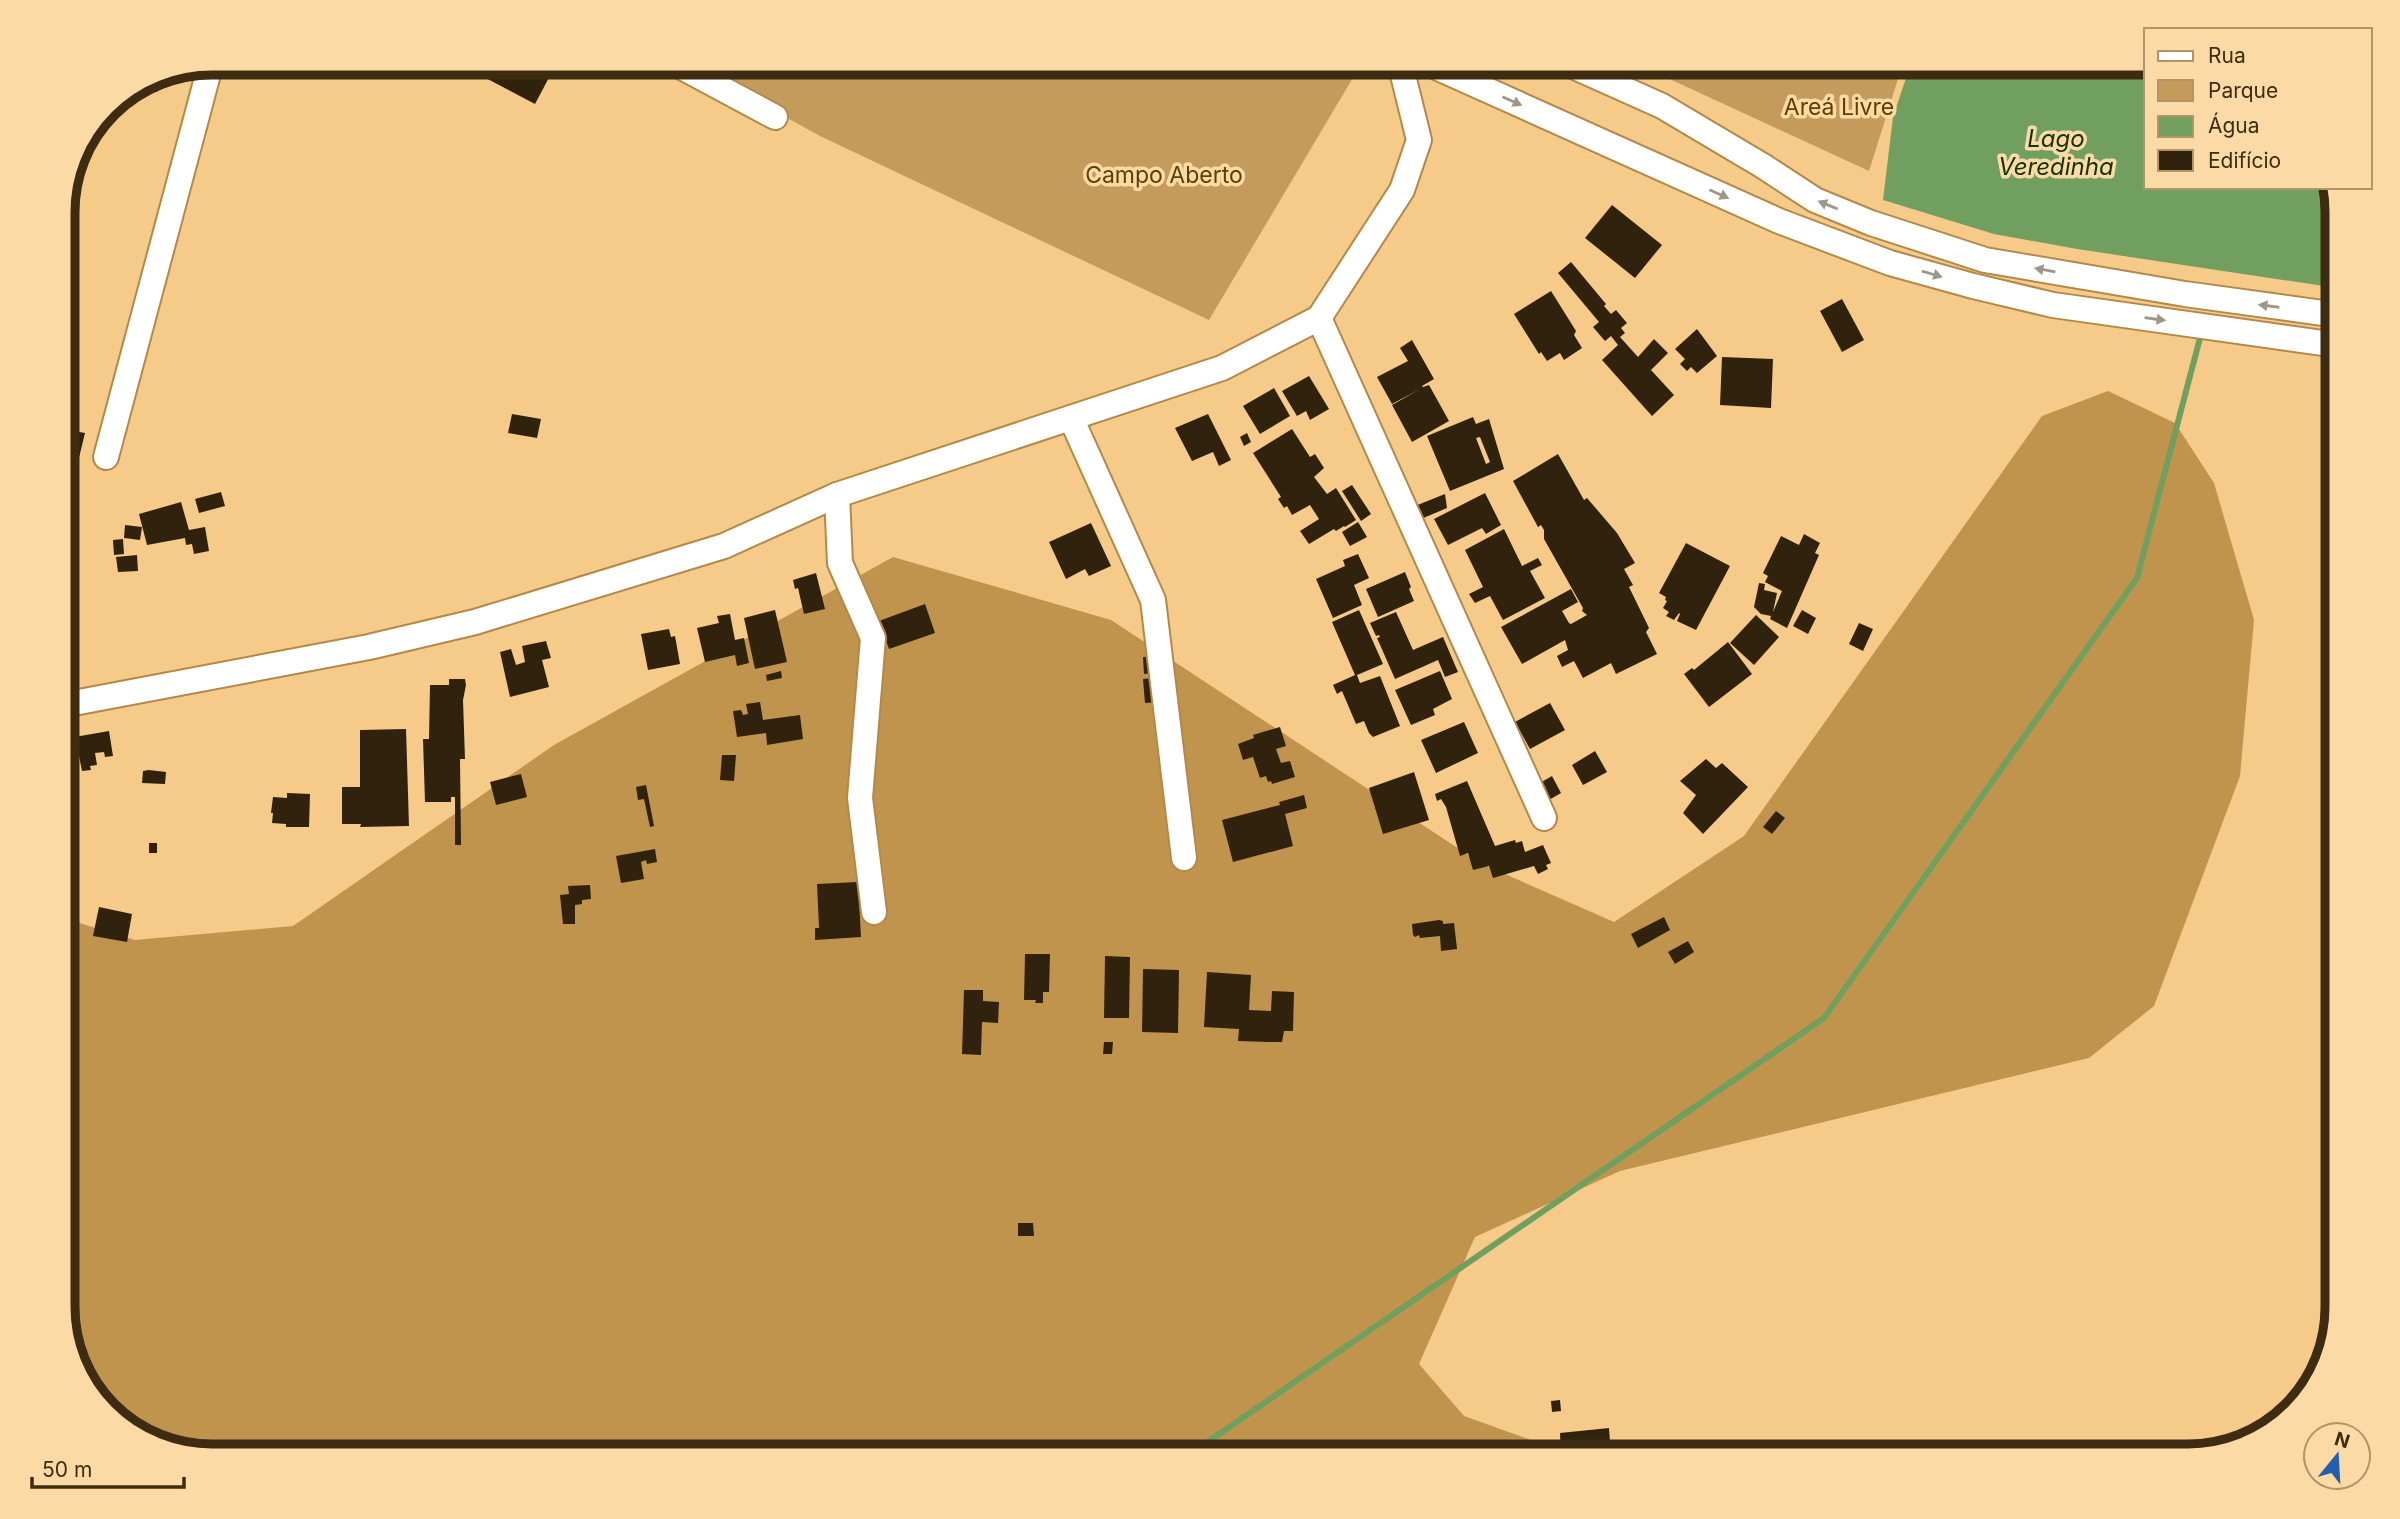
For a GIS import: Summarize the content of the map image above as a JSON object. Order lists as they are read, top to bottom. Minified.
{"water":["Lago Veredinha"],"parks":["Areá Livre","Campo Aberto"],"legend":["Rua","Parque","Água","Edifício"],"scale_bar":"50 m","north":"top"}
